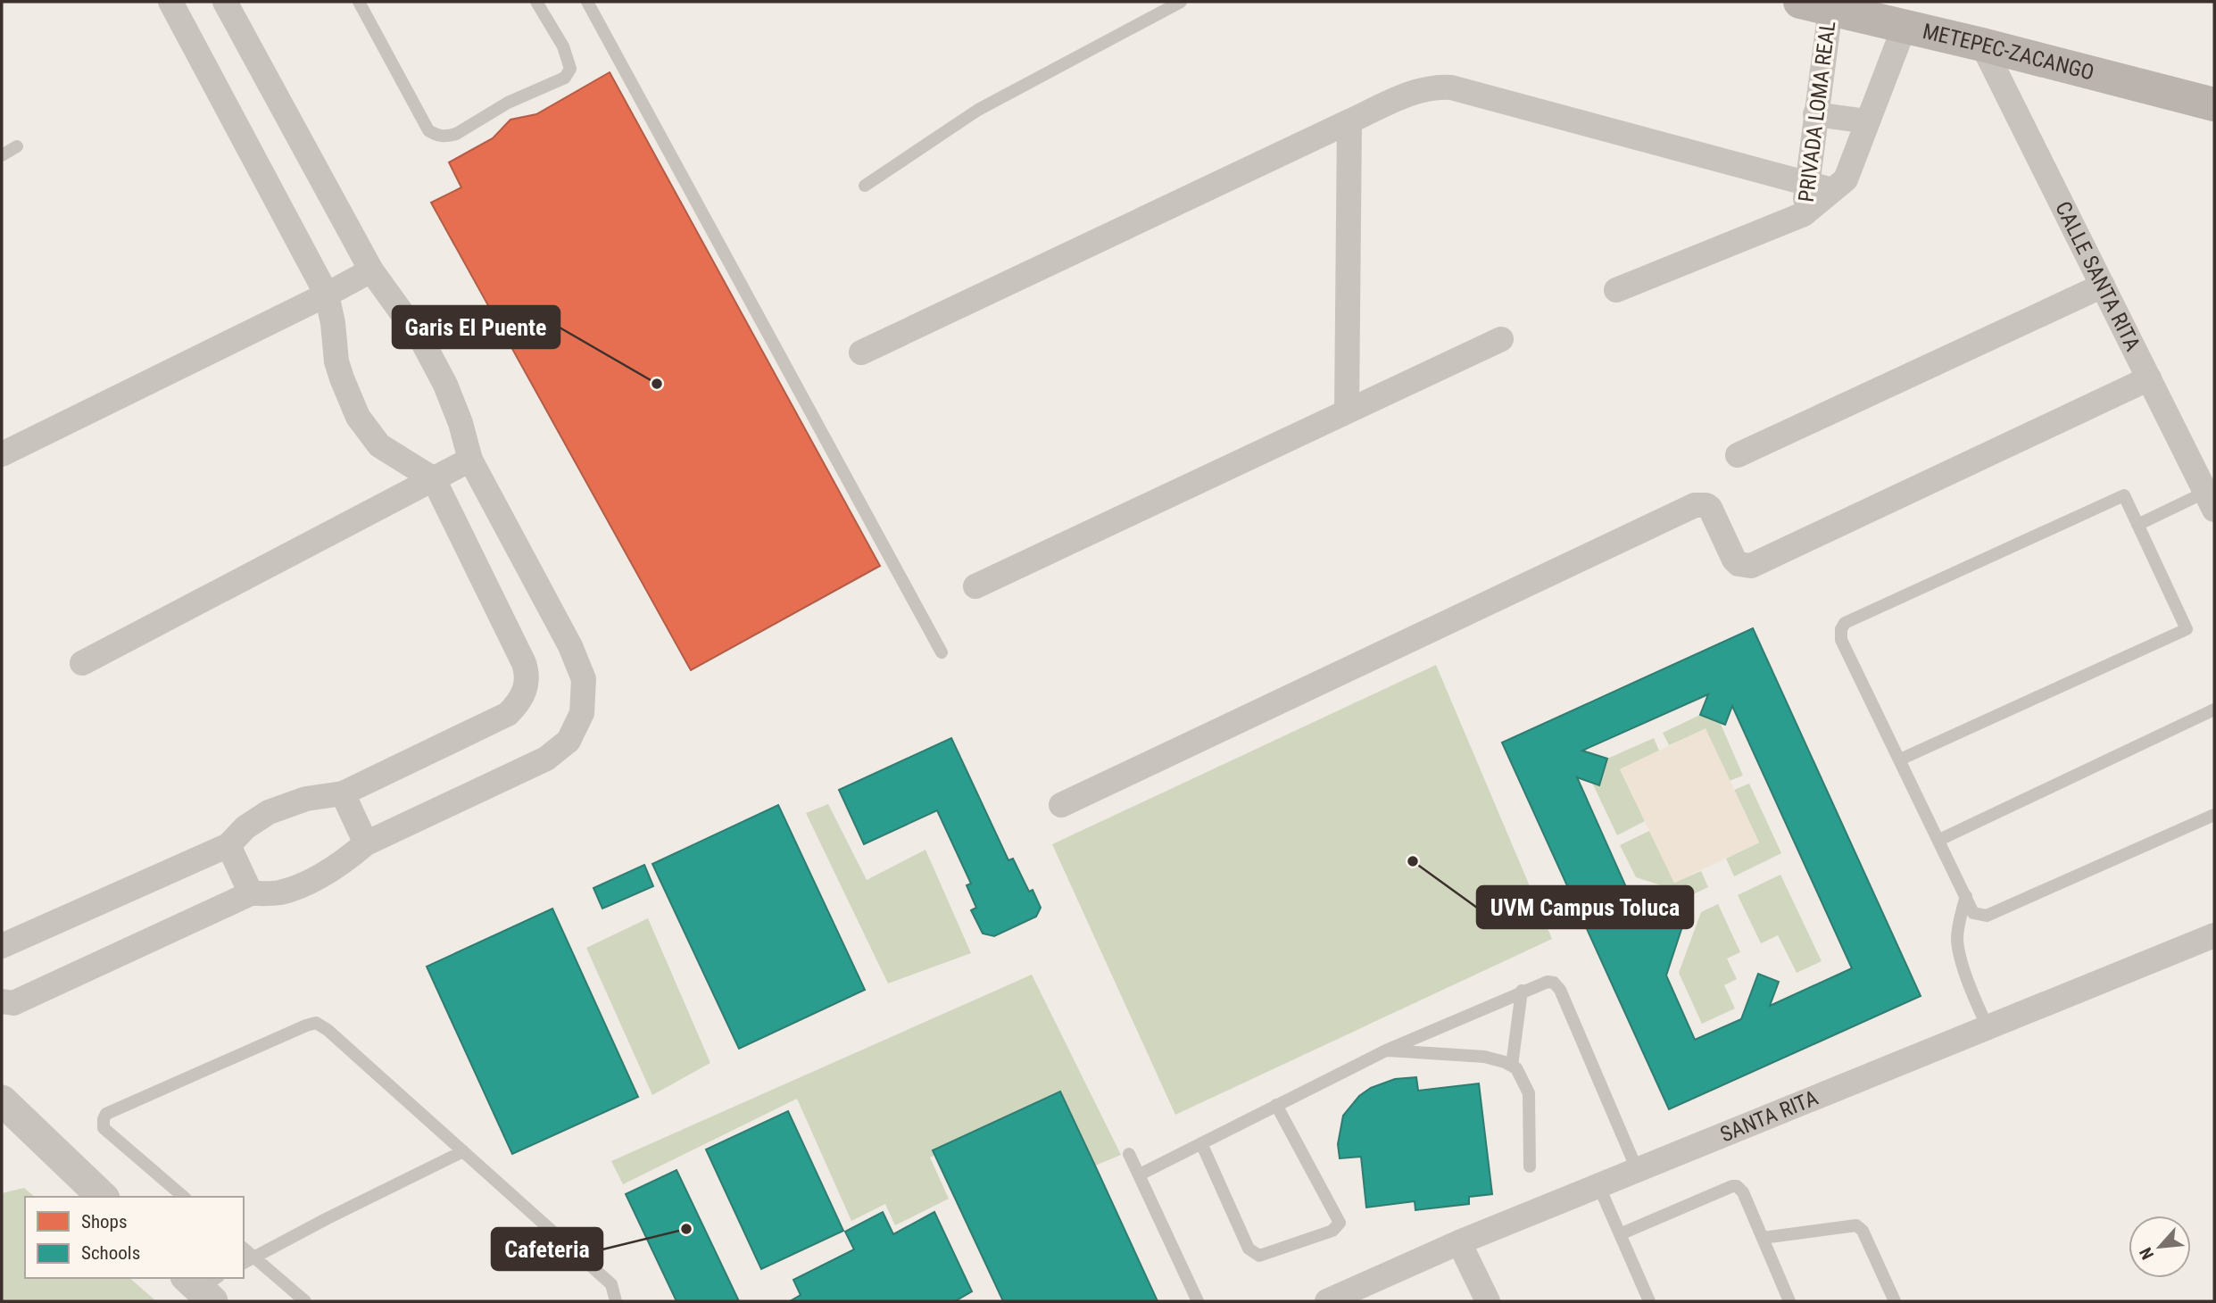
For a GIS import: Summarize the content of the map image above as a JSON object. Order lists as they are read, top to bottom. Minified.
{"streets":{"main road":["METEPEC-ZACANGO"],"street":["PRIVADA LOMA REAL","CALLE SANTA RITA","SANTA RITA"]},"crossings":[["METEPEC-ZACANGO","PRIVADA LOMA REAL"],["METEPEC-ZACANGO","CALLE SANTA RITA"]],"places":["Garis El Puente","UVM Campus Toluca","Cafeteria"],"legend":["Shops","Schools"],"north":"bottom left"}
